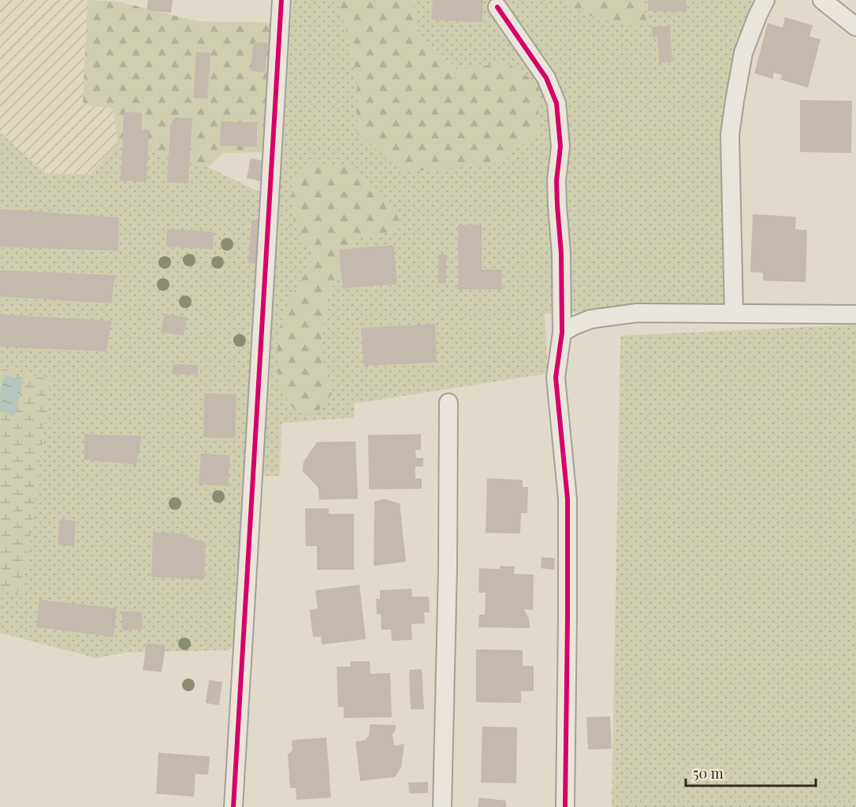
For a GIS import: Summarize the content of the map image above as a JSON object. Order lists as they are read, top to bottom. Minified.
{"scale_bar":"50 m"}
